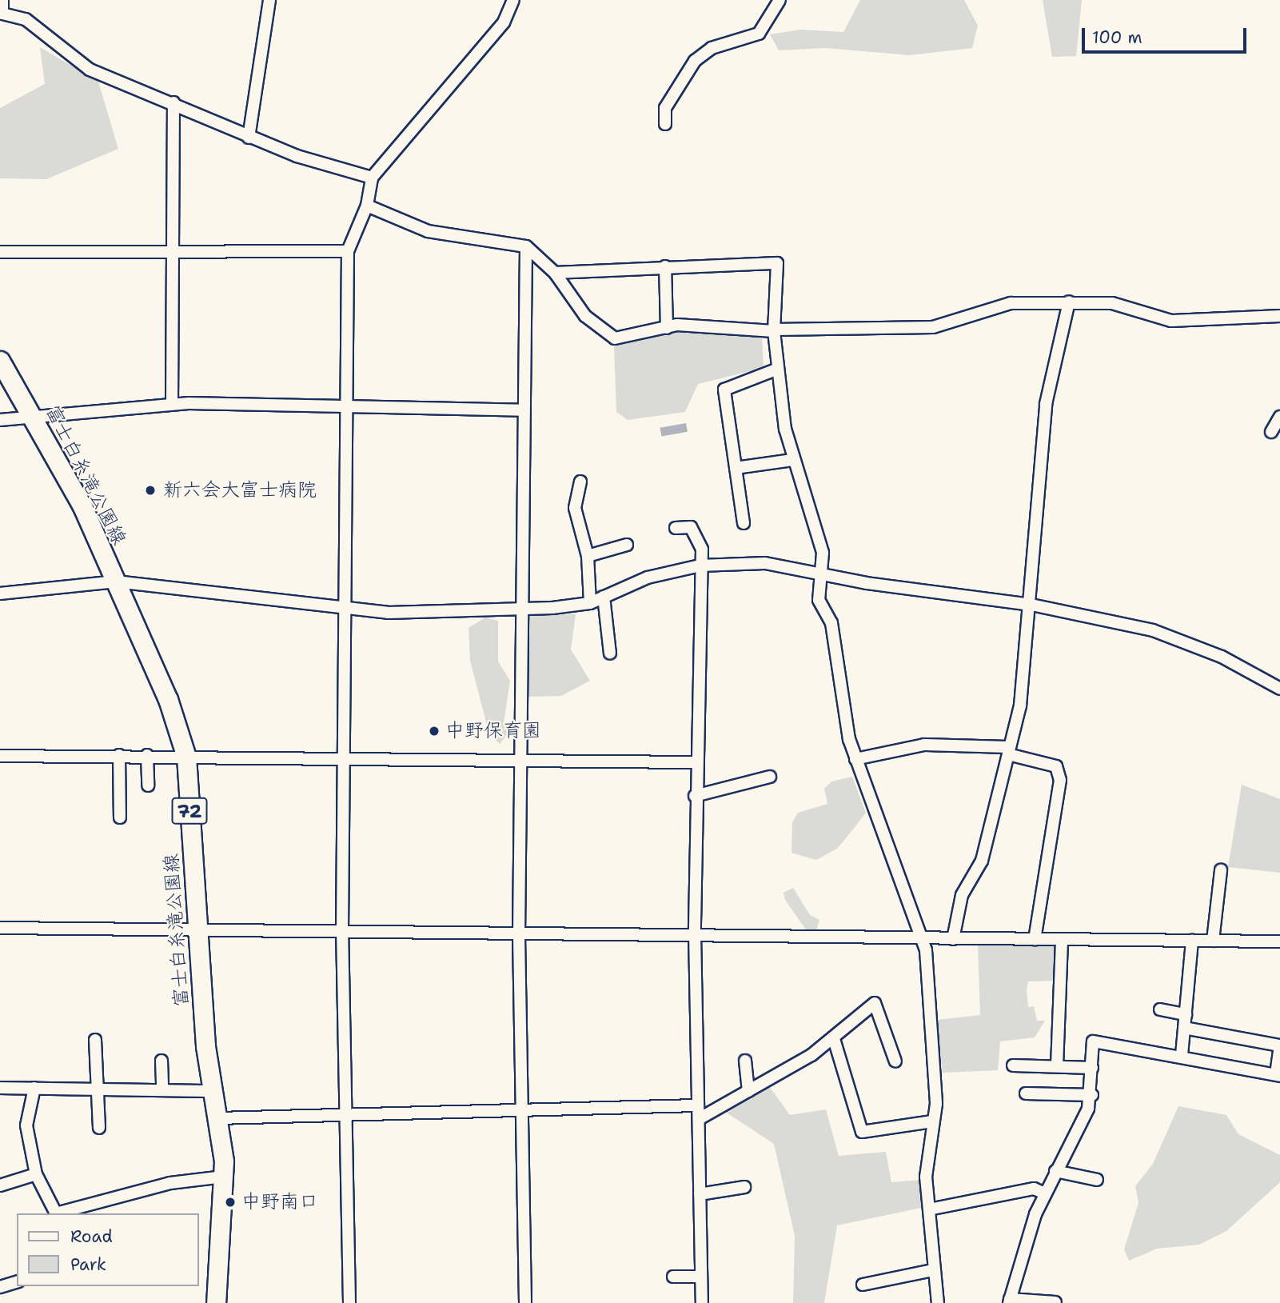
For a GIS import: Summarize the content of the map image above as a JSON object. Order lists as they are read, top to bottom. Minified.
{"streets":{"main road":["富士白糸滝公園線","72"]},"places":["新六会大富士病院","中野保育園","中野南口"],"legend":["Road","Park"],"scale_bar":"100 m"}
